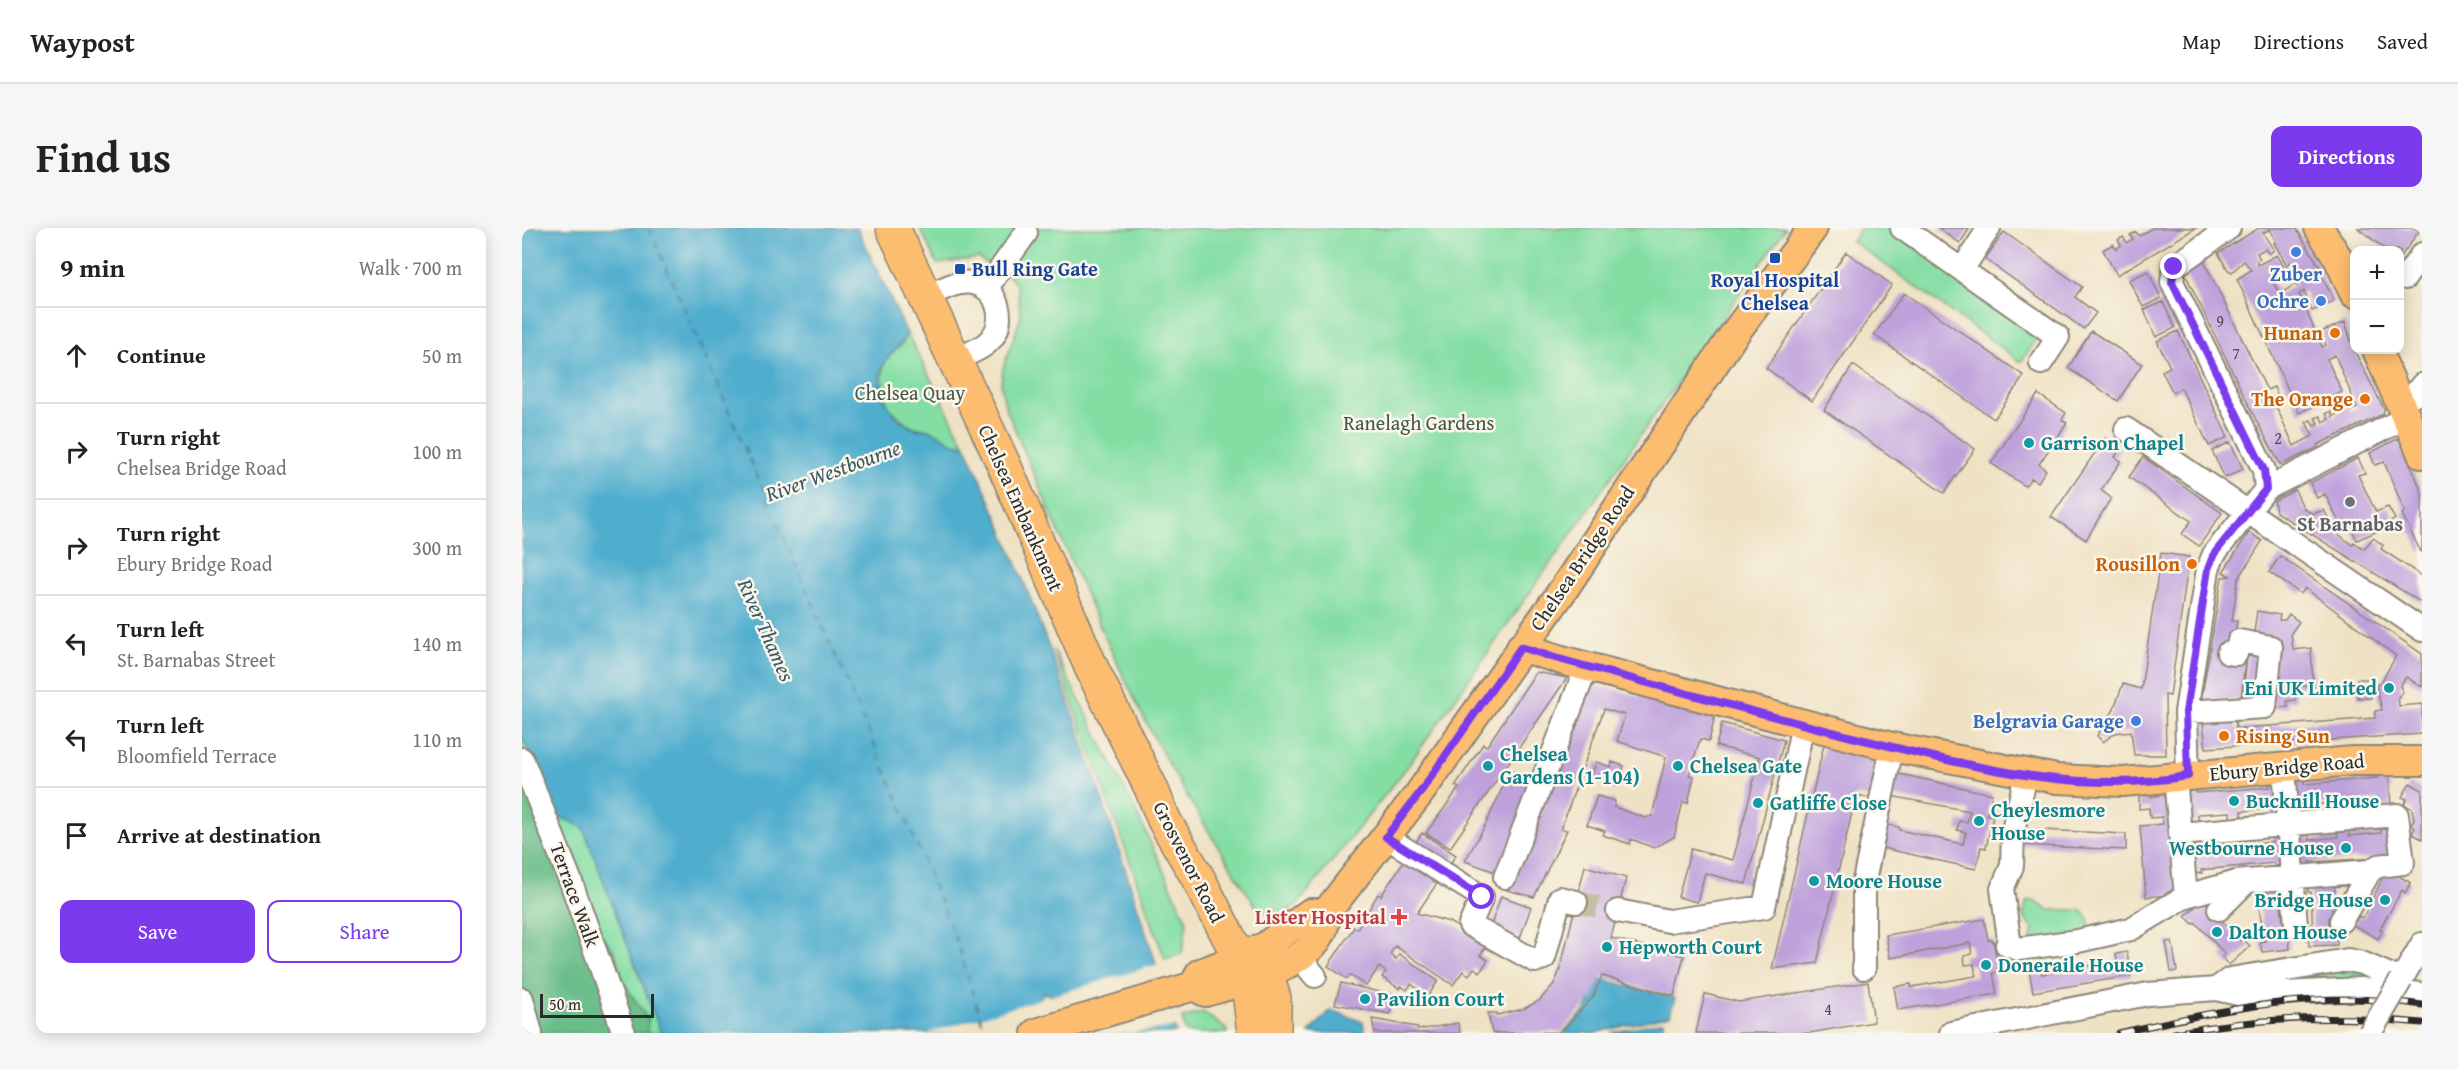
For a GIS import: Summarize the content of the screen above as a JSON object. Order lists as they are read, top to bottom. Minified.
{"streets":{"highway":["Chelsea Embankment","Grosvenor Road"],"main road":["Chelsea Bridge Road","Ebury Bridge Road"],"street":["Terrace Walk"]},"crossings":[["Chelsea Embankment","Grosvenor Road"],["Chelsea Bridge Road","Ebury Bridge Road"],["Chelsea Bridge Road","Grosvenor Road"]],"water":["River Westbourne","River Thames"],"parks":["Chelsea Quay","Ranelagh Gardens"],"places":{"other":["Zuber","Ochre","Hunan","The Orange","Garrison Chapel","St Barnabas","Rousillon","Eni UK Limited","Belgravia Garage","Rising Sun","Chelsea Gardens (1-104)","Chelsea Gate","Bucknill House","Gatliffe Close","Cheylesmore House","Westbourne House","Moore House","Bridge House","Dalton House","Hepworth Court","Doneraile House","Pavilion Court"],"transit":["Royal Hospital Chelsea","Bull Ring Gate"],"health":["Lister Hospital"]},"house_numbers":["9","7","2","4"],"scale_bar":"50 m","page":{"header":"Waypost","nav":["Map","Directions","Saved"],"title":"Find us","buttons":["Directions",["Save","Share"]],"heading":["9 min","Walk · 700 m"],"map_buttons":["+","−"],"list":[["Continue","50 m"],["Turn right","Chelsea Bridge Road","100 m"],["Turn right","Ebury Bridge Road","300 m"],["Turn left","St. Barnabas Street","140 m"],["Turn left","Bloomfield Terrace","110 m"],"Arrive at destination"],"scale":"50 m"}}
